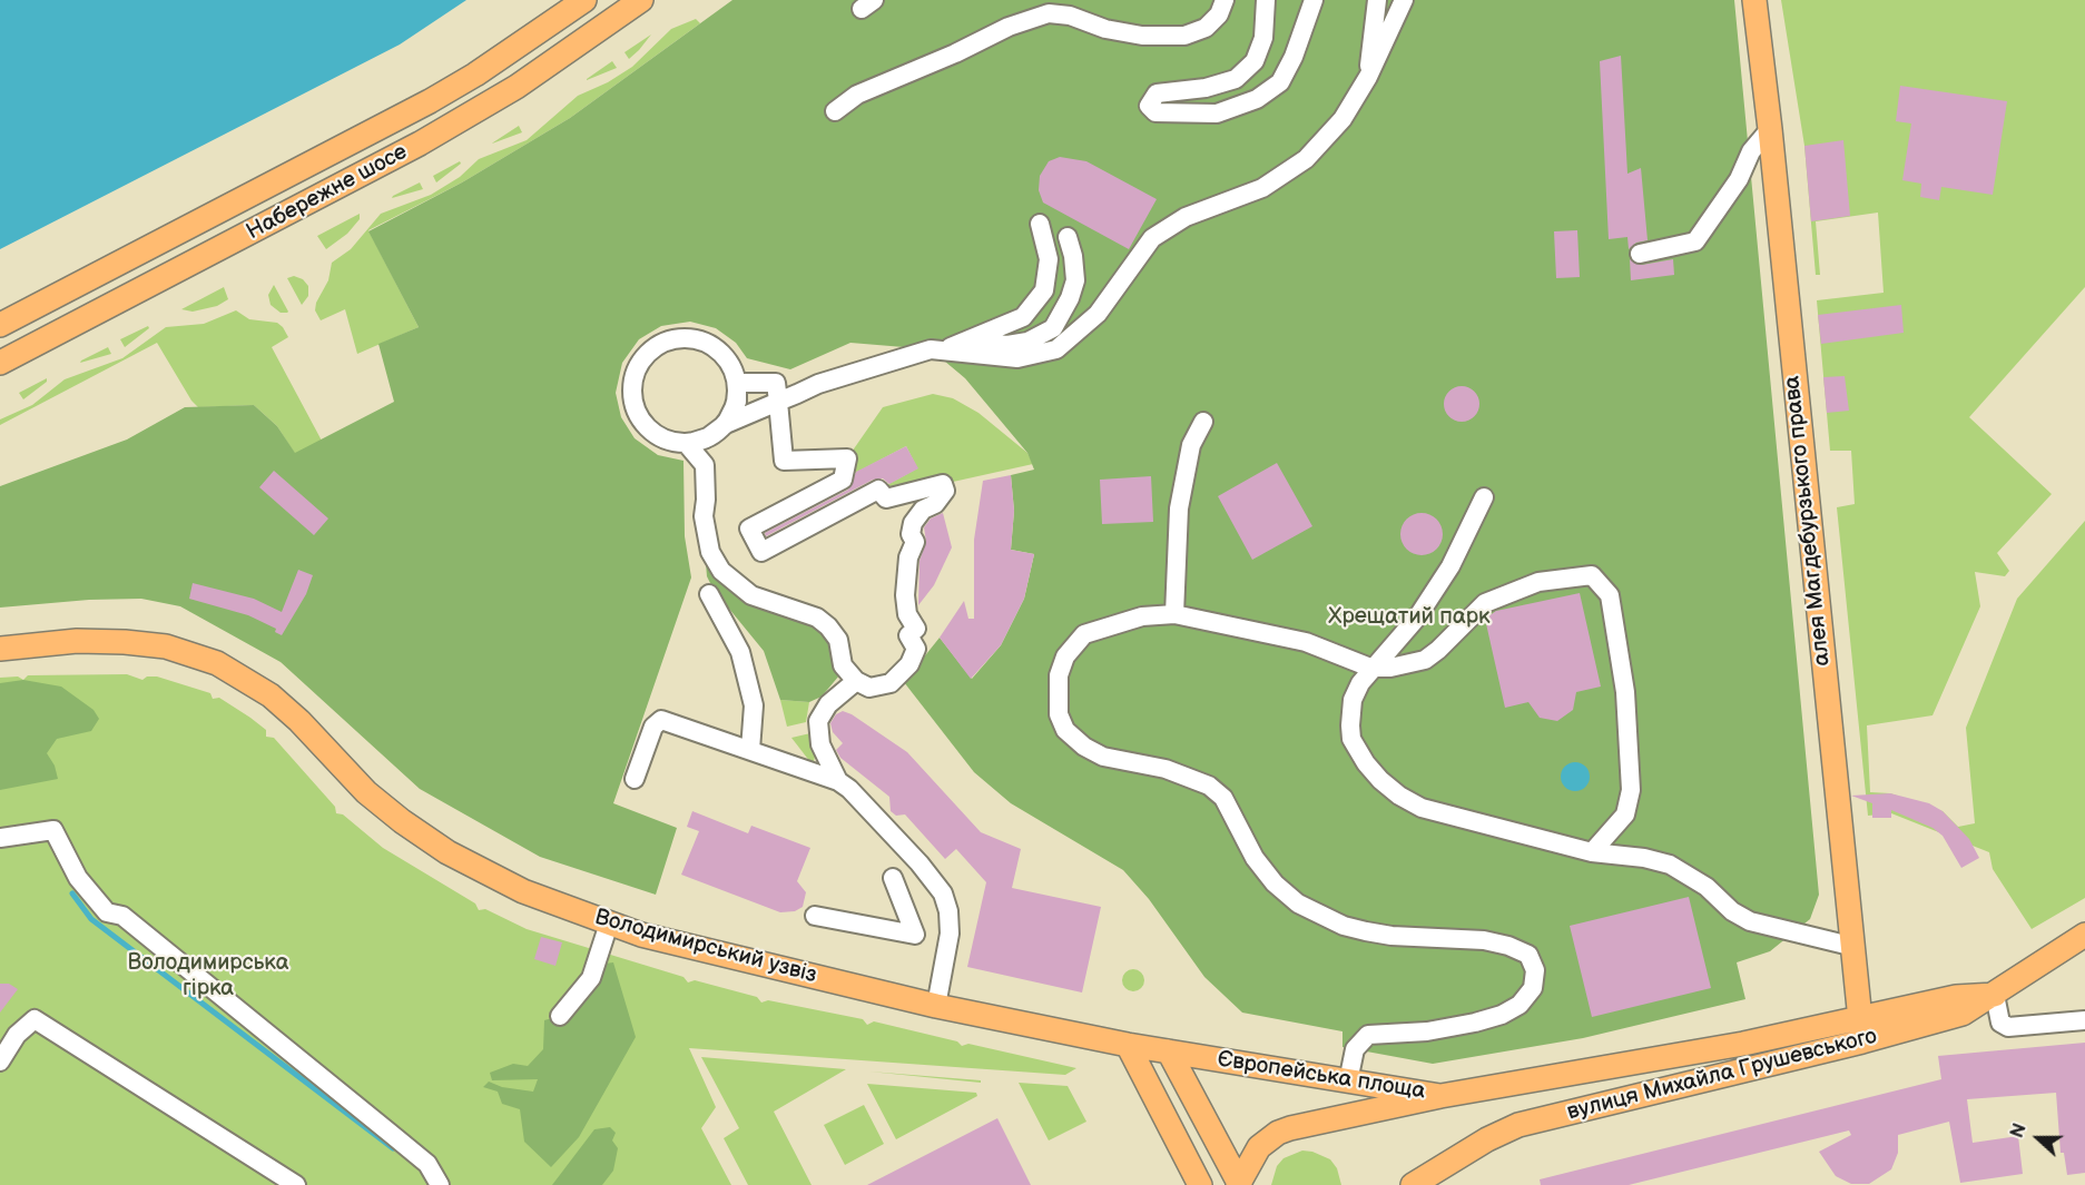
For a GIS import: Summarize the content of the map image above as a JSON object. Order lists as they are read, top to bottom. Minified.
{"streets":{"main road":["Набережне шосе","алея Магдебурзького права","Володимирський узвіз","вулиця Михайла Грушевського","Європейська площа"]},"crossings":[["алея Магдебурзького права","вулиця Михайла Грушевського"],["Володимирський узвіз","Європейська площа"],["вулиця Михайла Грушевського","Європейська площа"]],"parks":["Хрещатий парк","Володимирська гірка"],"north":"left"}
